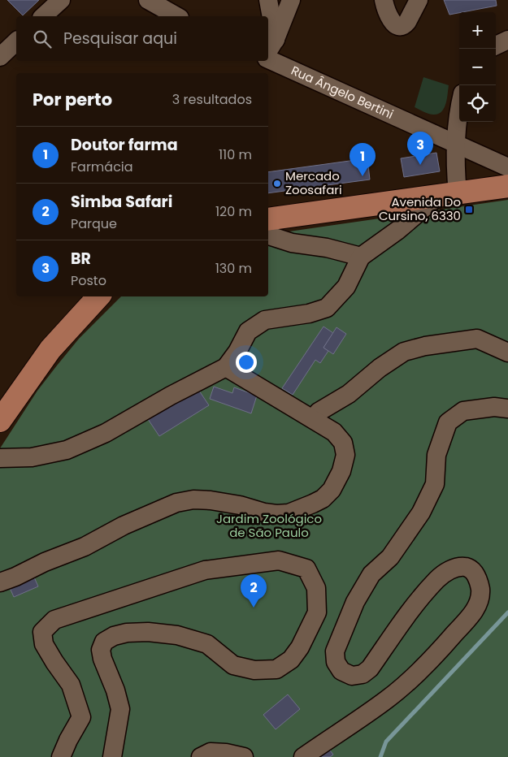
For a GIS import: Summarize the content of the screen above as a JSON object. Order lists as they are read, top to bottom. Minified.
{"streets":{"street":["Rua Ângelo Bertini"]},"parks":["Jardim Zoológico de São Paulo"],"places":{"other":["Mercado Zoosafari"],"transit":["Avenida Do Cursino, 6330"]},"page":{"map_buttons":["+","−"],"search":"Pesquisar aqui","heading":["Por perto","3 resultados"],"list":[{"mark":"1","name":"Doutor farma","note":"Farmácia","value":"110 m"},{"mark":"2","name":"Simba Safari","note":"Parque","value":"120 m"},{"mark":"3","name":"BR","note":"Posto","value":"130 m"}],"pins":["3","1","2"]}}
